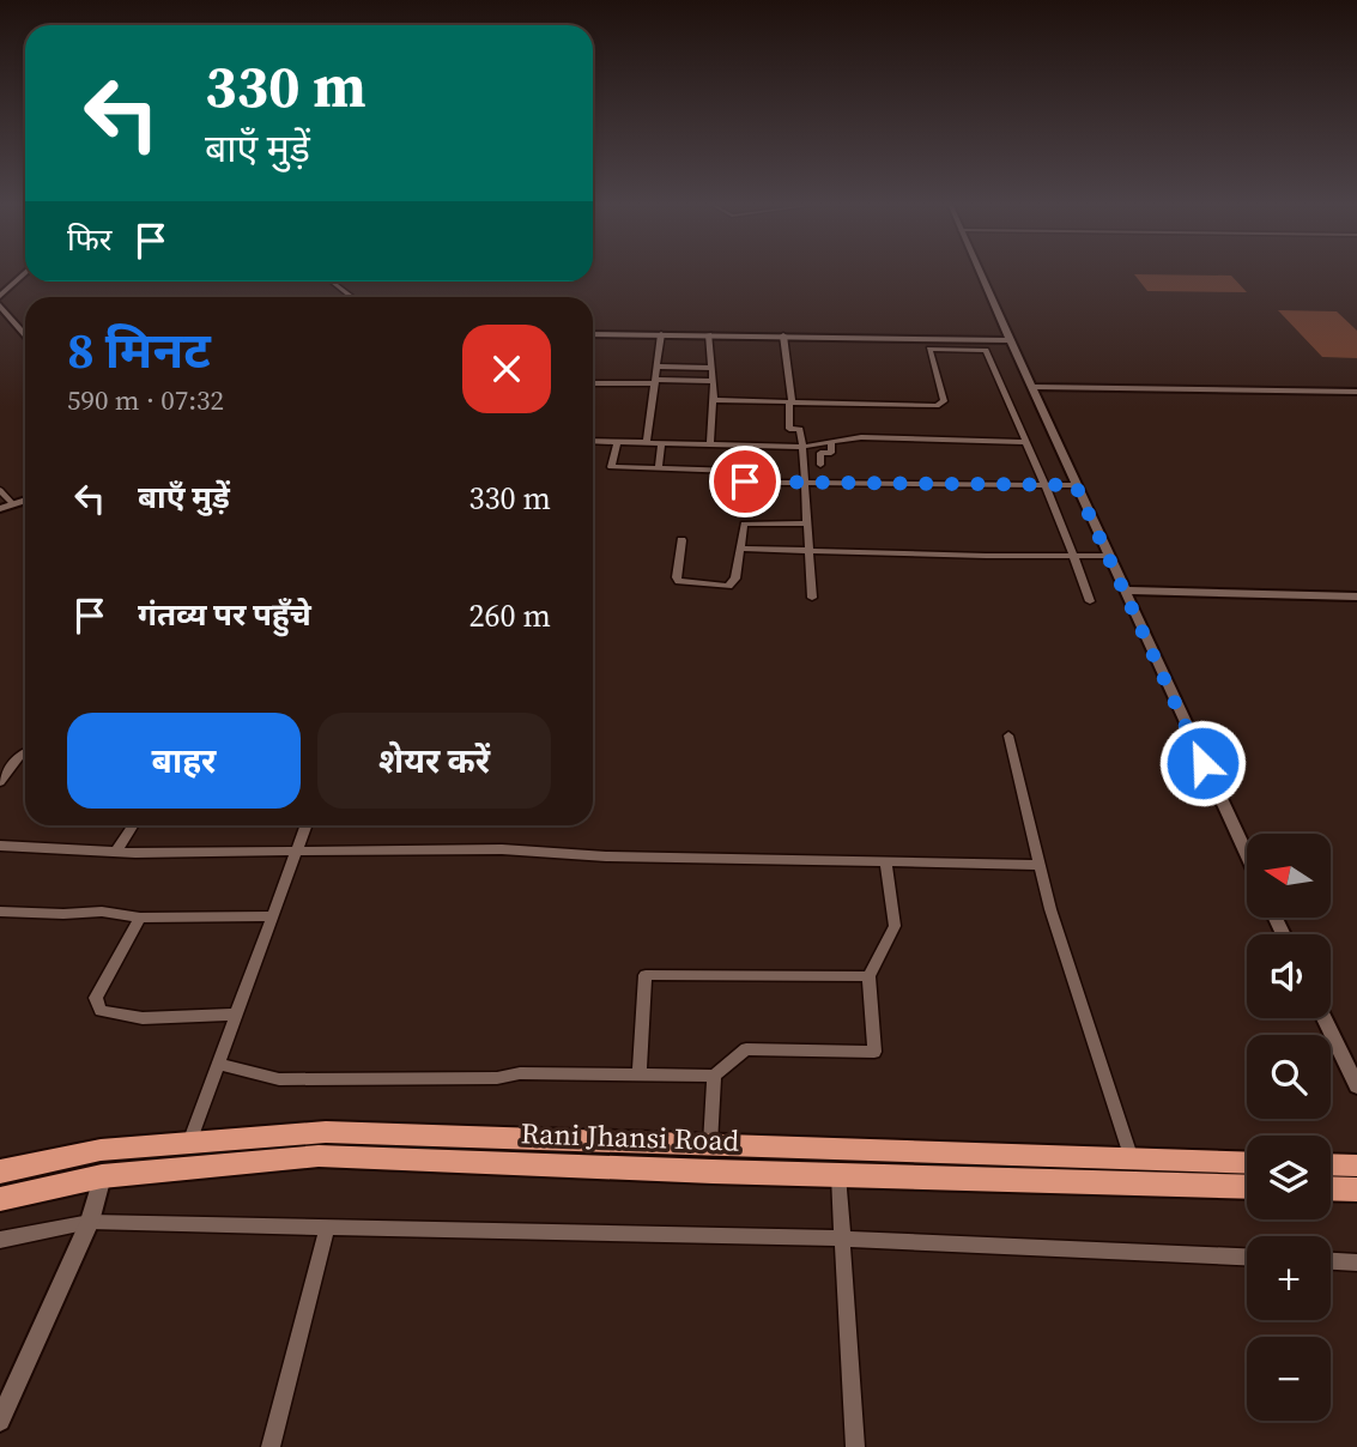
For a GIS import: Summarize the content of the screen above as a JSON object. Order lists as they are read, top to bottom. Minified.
{"streets":{"highway":["Rani Jhansi Road"]},"north":"left","page":{"turn":["330 m","बाएँ मुड़ें"],"then":"फिर","heading":["8 मिनट","590 m · 07:32"],"list":[{"name":"बाएँ मुड़ें","value":"330 m"},{"name":"गंतव्य पर पहुँचे","value":"260 m"}],"buttons":["बाहर","शेयर करें"],"map_buttons":["+","−"]}}
